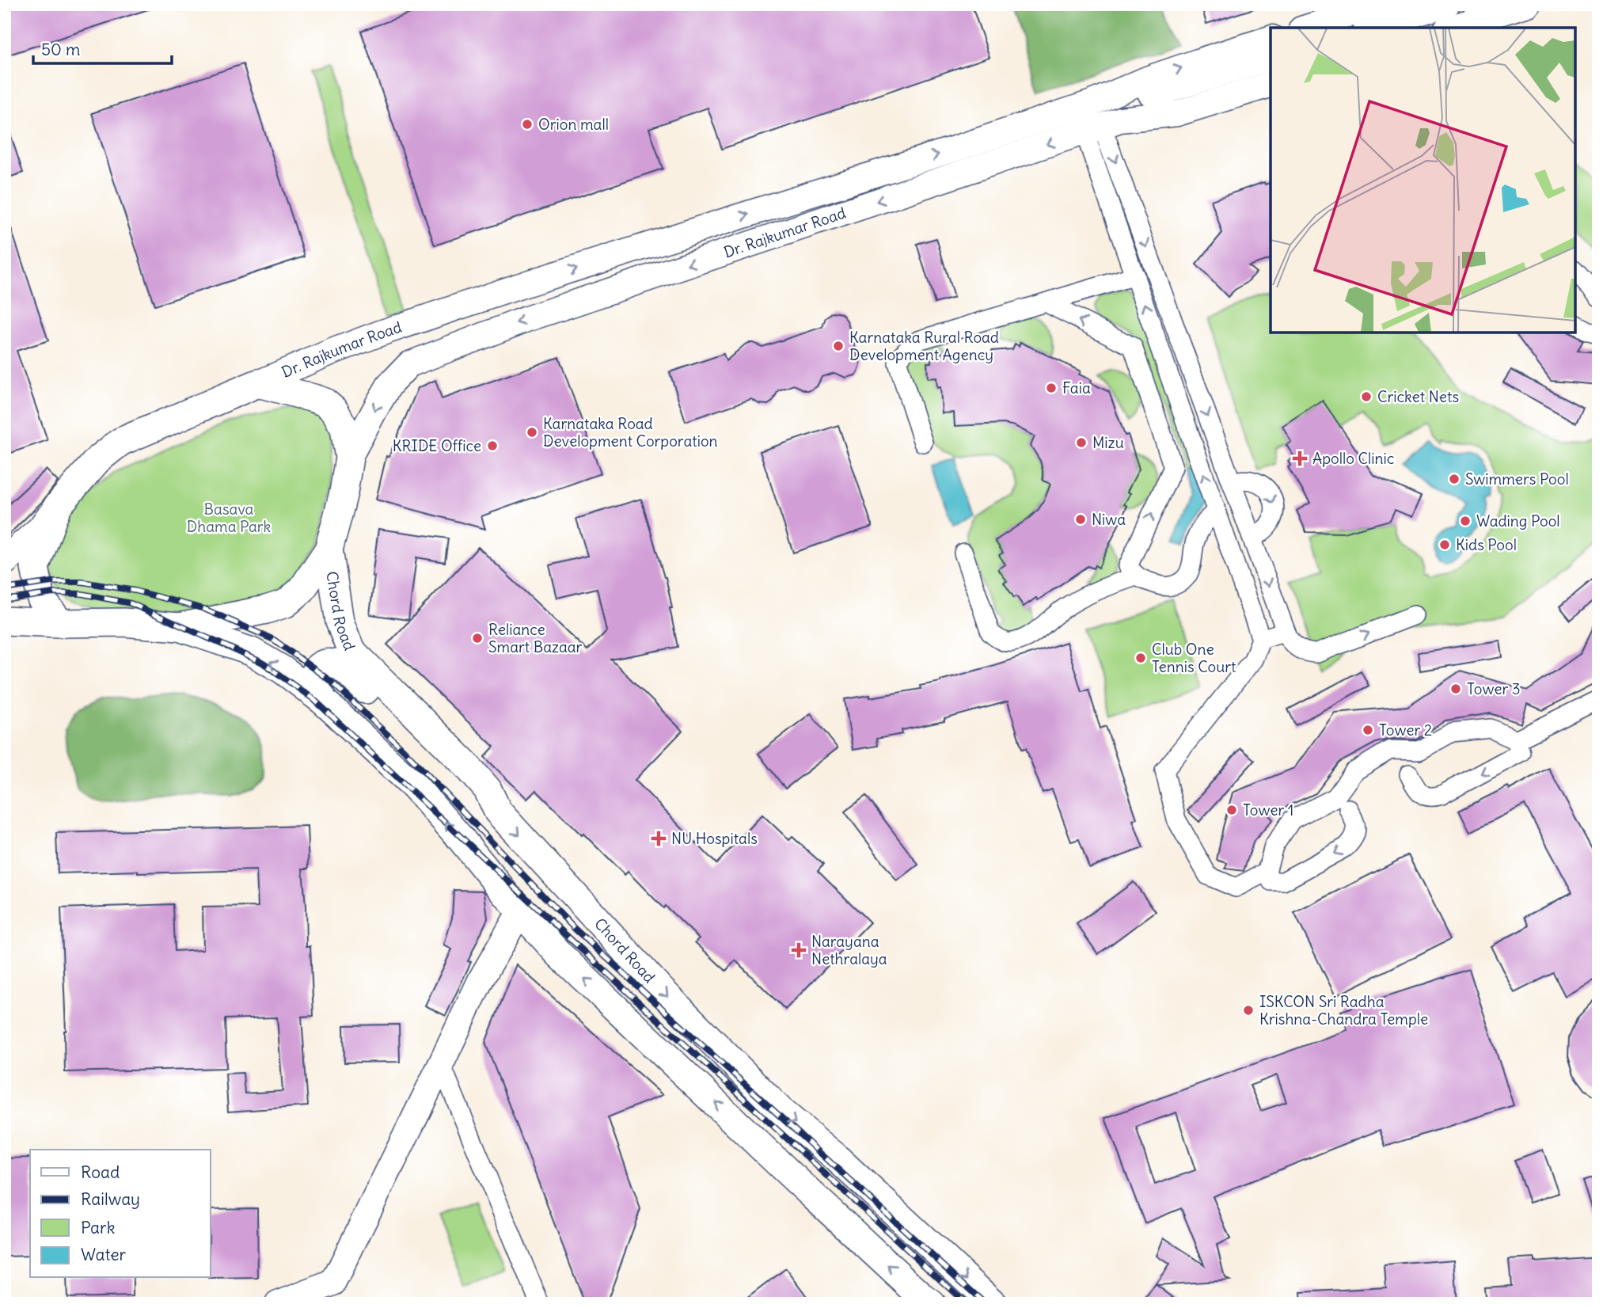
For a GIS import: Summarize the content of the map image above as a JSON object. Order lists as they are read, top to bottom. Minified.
{"streets":{"main road":["Dr. Rajkumar Road","Chord Road"]},"parks":["Basava Dhama Park"],"places":{"other":["Orion mall","Karnataka Rural Road Development Agency","Faia","Cricket Nets","Karnataka Road Development Corporation","Mizu","KRIDE Office","Swimmers Pool","Niwa","Wading Pool","Kids Pool","Reliance Smart Bazaar","Club One Tennis Court","Tower 3","Tower 2","Tower 1","ISKCON Sri Radha Krishna-Chandra Temple"],"health":["Apollo Clinic","NU Hospitals","Narayana Nethralaya"]},"legend":["Road","Railway","Park","Water"],"scale_bar":"50 m"}
